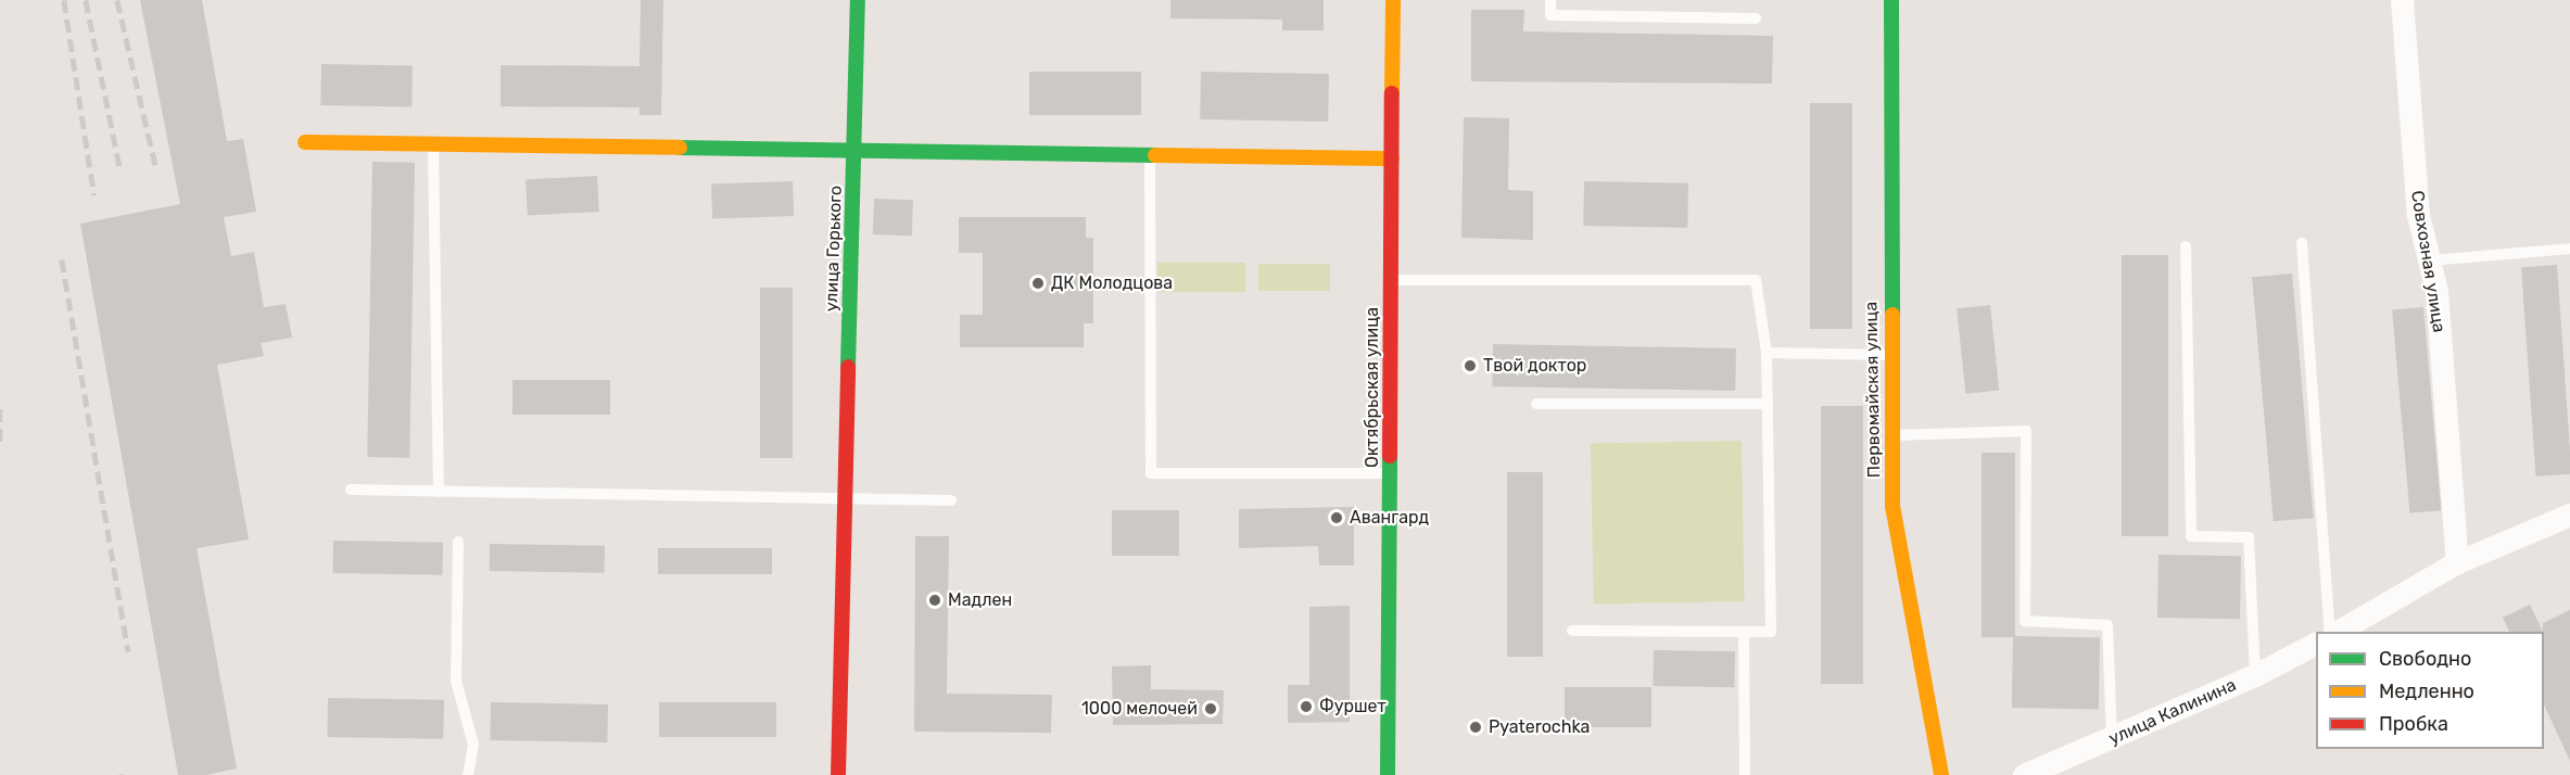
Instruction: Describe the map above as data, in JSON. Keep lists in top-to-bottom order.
{
  "streets": {
    "street": [
      "улица Горького",
      "Совхозная улица",
      "Октябрьская улица",
      "Первомайская улица",
      "улица Калинина"
    ]
  },
  "places": [
    "ДК Молодцова",
    "Твой доктор",
    "Авангард",
    "Мадлен",
    "Фуршет",
    "1000 мелочей",
    "Pyaterochka"
  ],
  "legend": ["Свободно", "Медленно", "Пробка"]
}
